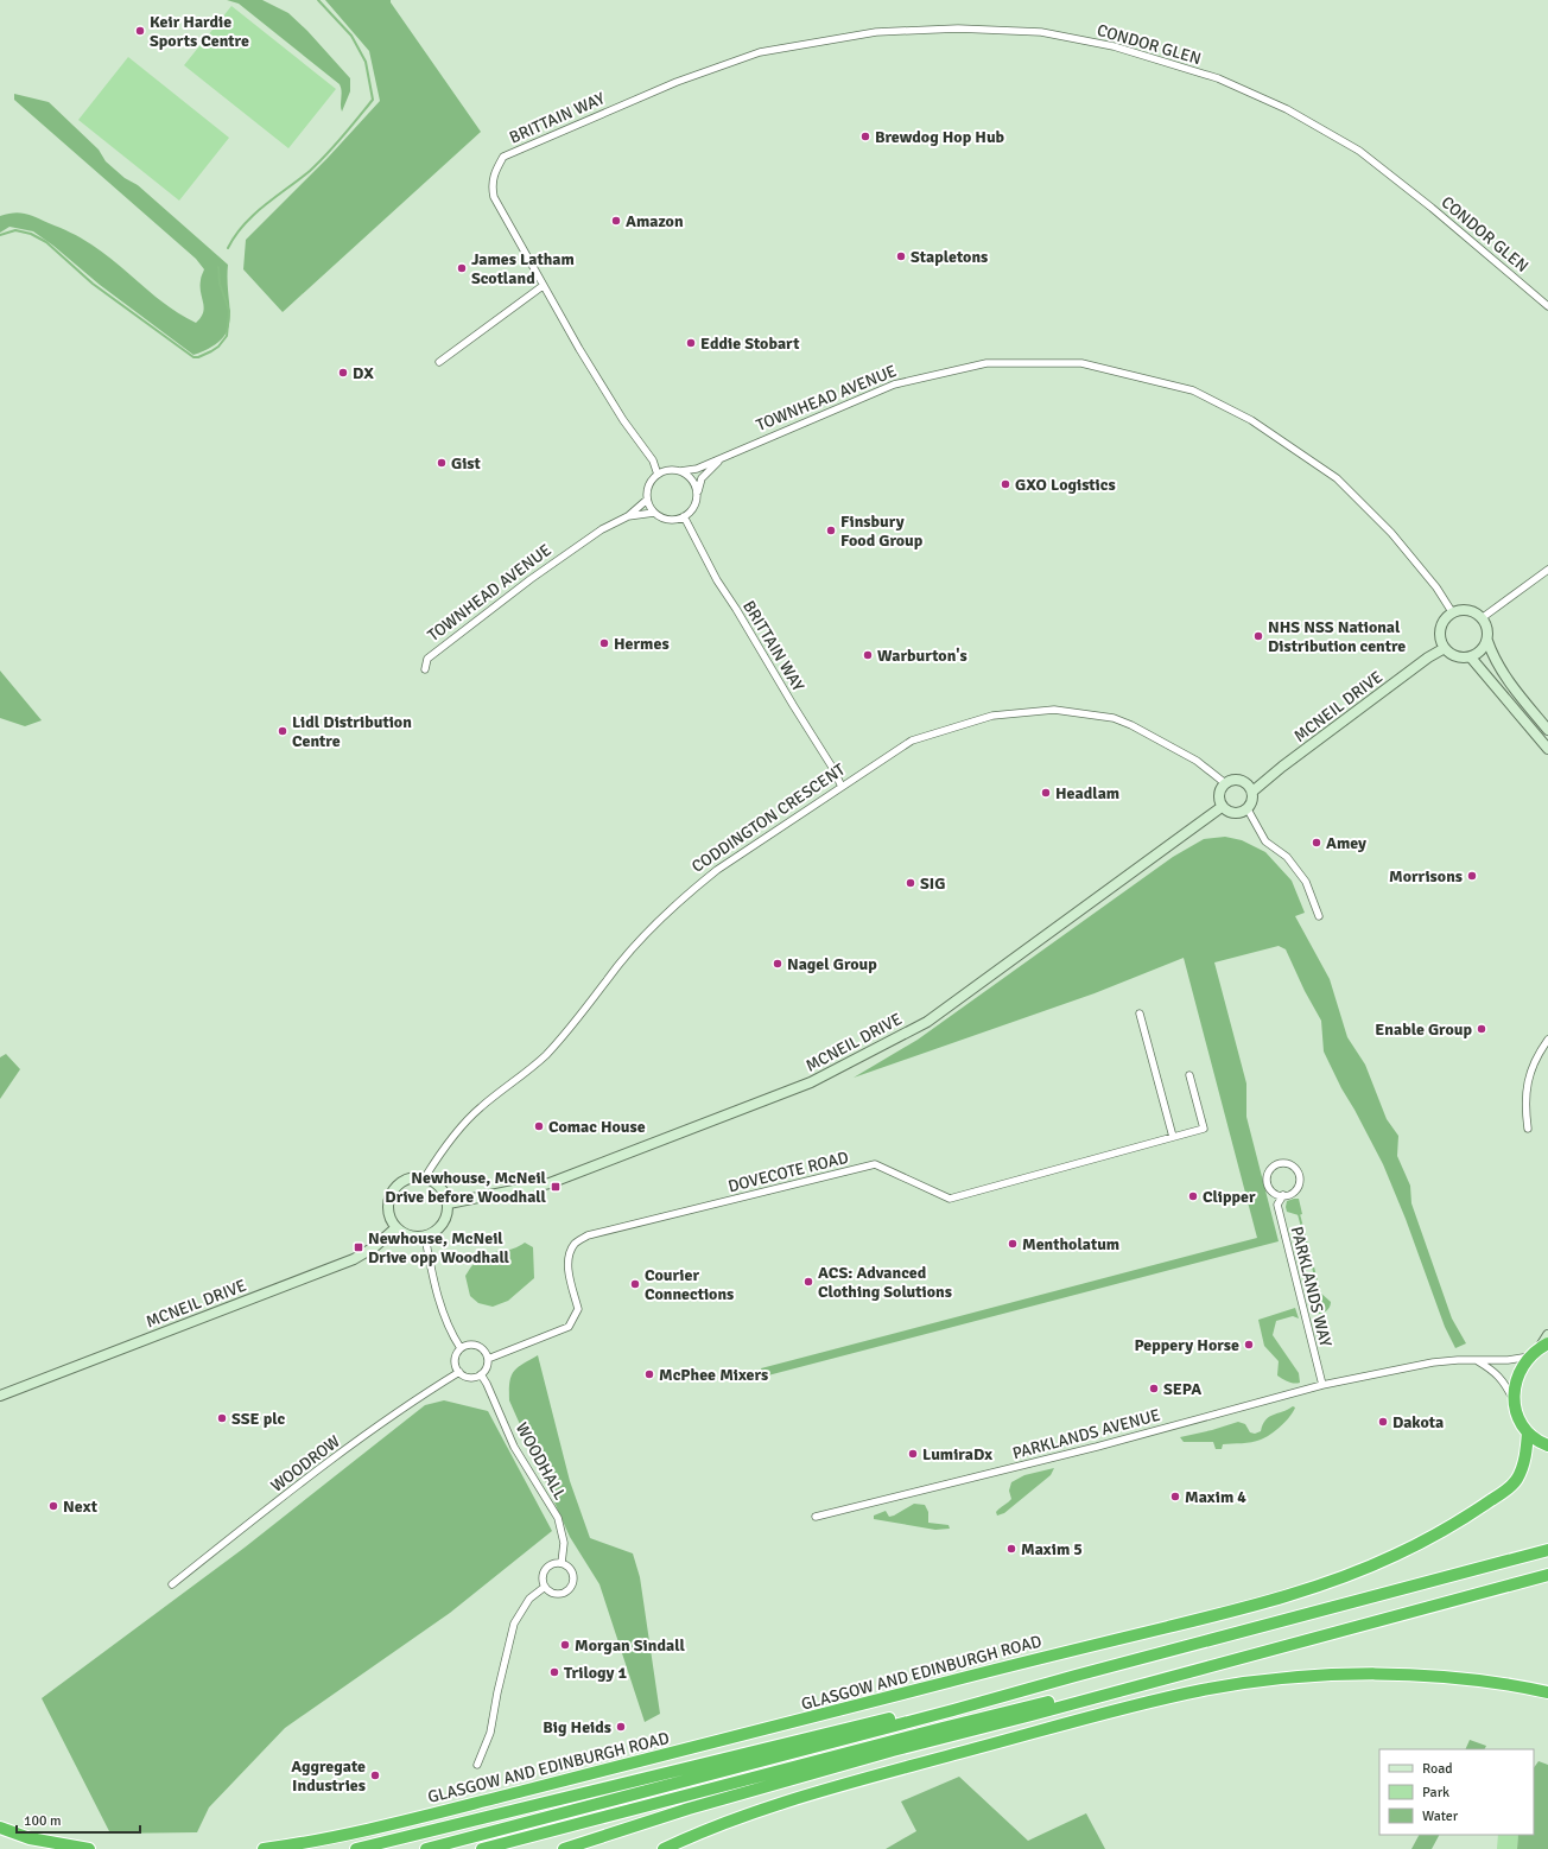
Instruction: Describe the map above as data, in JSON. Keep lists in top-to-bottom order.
{
  "streets": {
    "highway": ["GLASGOW AND EDINBURGH ROAD"],
    "street": [
      "CONDOR GLEN",
      "BRITTAIN WAY",
      "TOWNHEAD AVENUE",
      "MCNEIL DRIVE",
      "CODDINGTON CRESCENT",
      "DOVECOTE ROAD",
      "PARKLANDS WAY",
      "PARKLANDS AVENUE",
      "WOODHALL",
      "WOODROW"
    ]
  },
  "crossings": [
    ["CONDOR GLEN", "BRITTAIN WAY"],
    ["BRITTAIN WAY", "TOWNHEAD AVENUE"],
    ["BRITTAIN WAY", "CODDINGTON CRESCENT"],
    ["TOWNHEAD AVENUE", "MCNEIL DRIVE"],
    ["MCNEIL DRIVE", "CODDINGTON CRESCENT"],
    ["DOVECOTE ROAD", "WOODHALL"],
    ["DOVECOTE ROAD", "WOODROW"],
    ["PARKLANDS WAY", "PARKLANDS AVENUE"],
    ["WOODHALL", "WOODROW"]
  ],
  "places": {
    "other": [
      "Keir Hardie Sports Centre",
      "Brewdog Hop Hub",
      "Amazon",
      "Stapletons",
      "James Latham Scotland",
      "Eddie Stobart",
      "DX",
      "Gist",
      "GXO Logistics",
      "Finsbury Food Group",
      "NHS NSS National Distribution centre",
      "Hermes",
      "Warburton's",
      "Lidl Distribution Centre",
      "Headlam",
      "Amey",
      "Morrisons",
      "SIG",
      "Nagel Group",
      "Enable Group",
      "Comac House",
      "Clipper",
      "Mentholatum",
      "ACS: Advanced Clothing Solutions",
      "Courier Connections",
      "Peppery Horse",
      "McPhee Mixers",
      "SEPA",
      "SSE plc",
      "Dakota",
      "LumiraDx",
      "Maxim 4",
      "Next",
      "Maxim 5",
      "Morgan Sindall",
      "Trilogy 1",
      "Big Heids",
      "Aggregate Industries"
    ],
    "transit": ["Newhouse, McNeil Drive before Woodhall", "Newhouse, McNeil Drive opp Woodhall"]
  },
  "legend": ["Road", "Park", "Water"],
  "scale_bar": "100 m"
}
